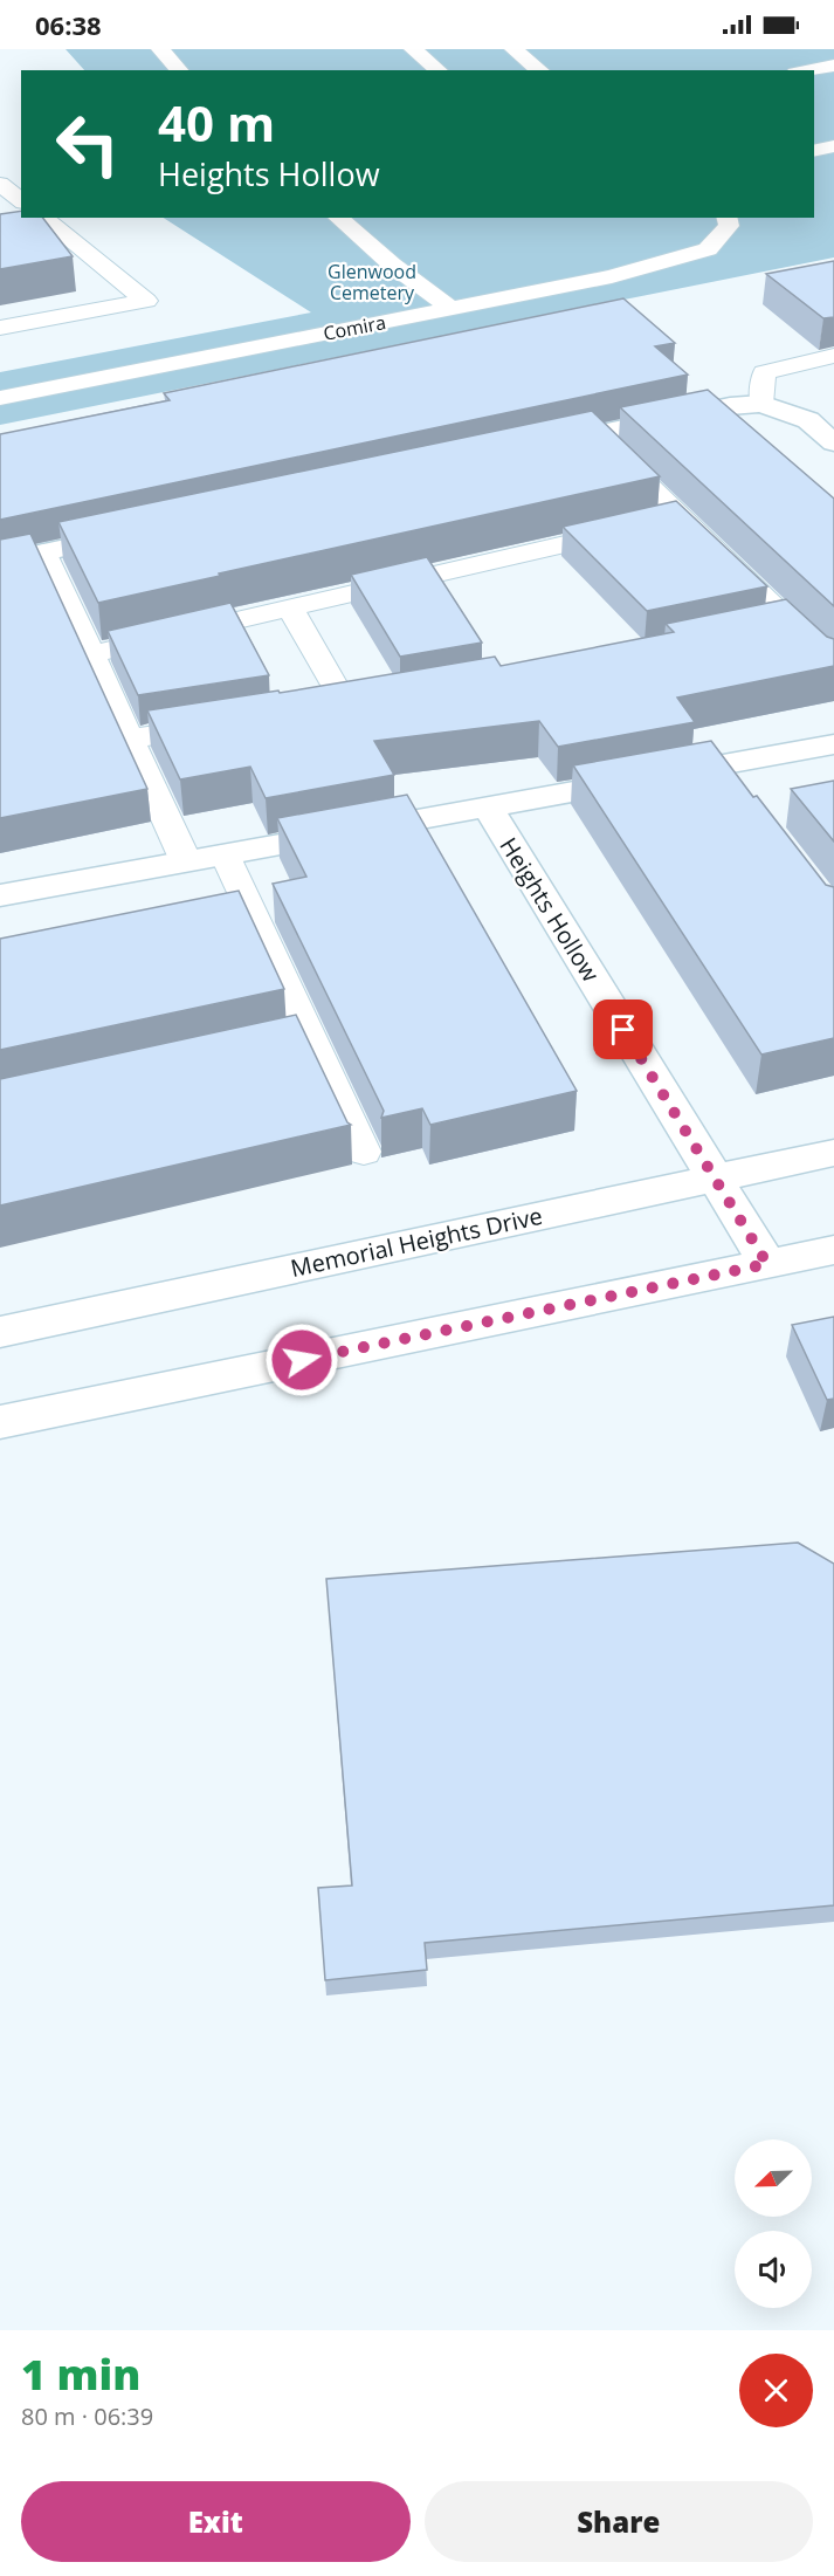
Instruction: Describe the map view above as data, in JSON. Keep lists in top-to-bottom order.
{
  "streets": {
    "street": ["Heights Hollow", "Memorial Heights Drive"],
    "lane": ["Comira"]
  },
  "crossings": [
    ["Heights Hollow", "Memorial Heights Drive"]
  ],
  "parks": ["Glenwood Cemetery"],
  "north": "bottom left",
  "page": {
    "status": "06:38",
    "turn": ["40 m", "Heights Hollow"],
    "heading": ["1 min", "80 m · 06:39"],
    "buttons": ["Exit", "Share"]
  }
}
